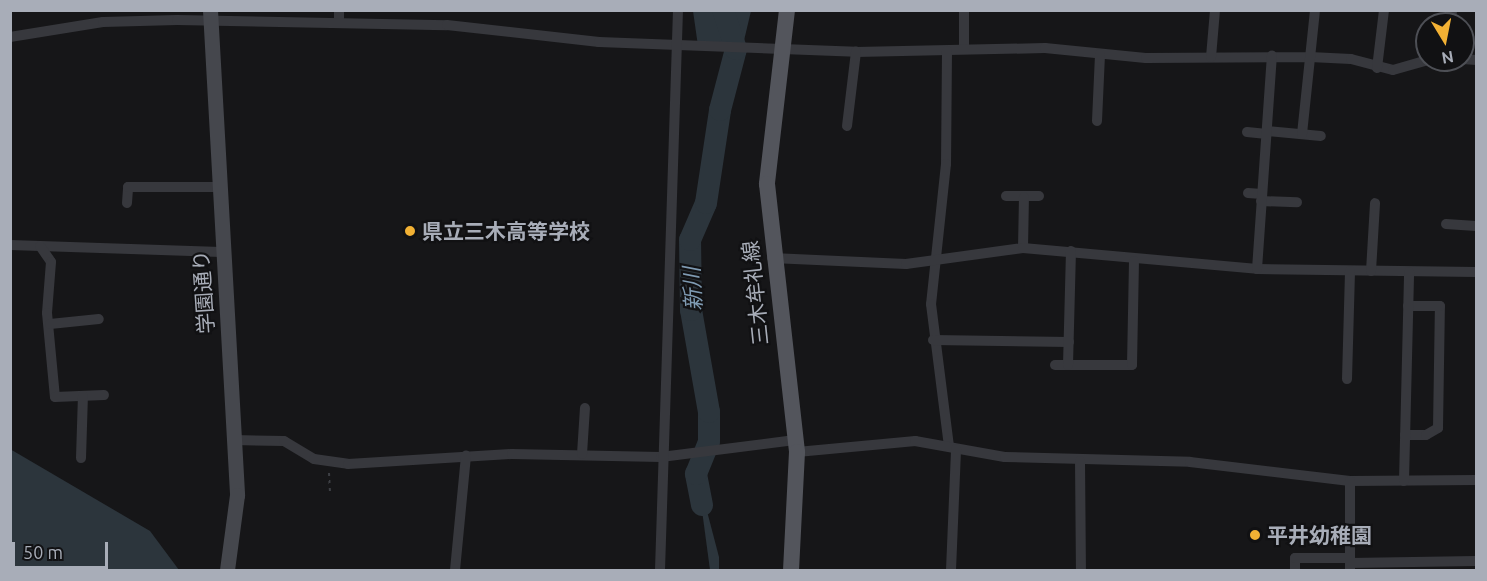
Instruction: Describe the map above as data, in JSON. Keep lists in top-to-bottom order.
{
  "streets": {
    "main road": ["三木牟礼線"],
    "street": ["学園通り"]
  },
  "water": ["新川"],
  "places": ["県立三木高等学校", "平井幼稚園"],
  "scale_bar": "50 m",
  "north": "bottom"
}
